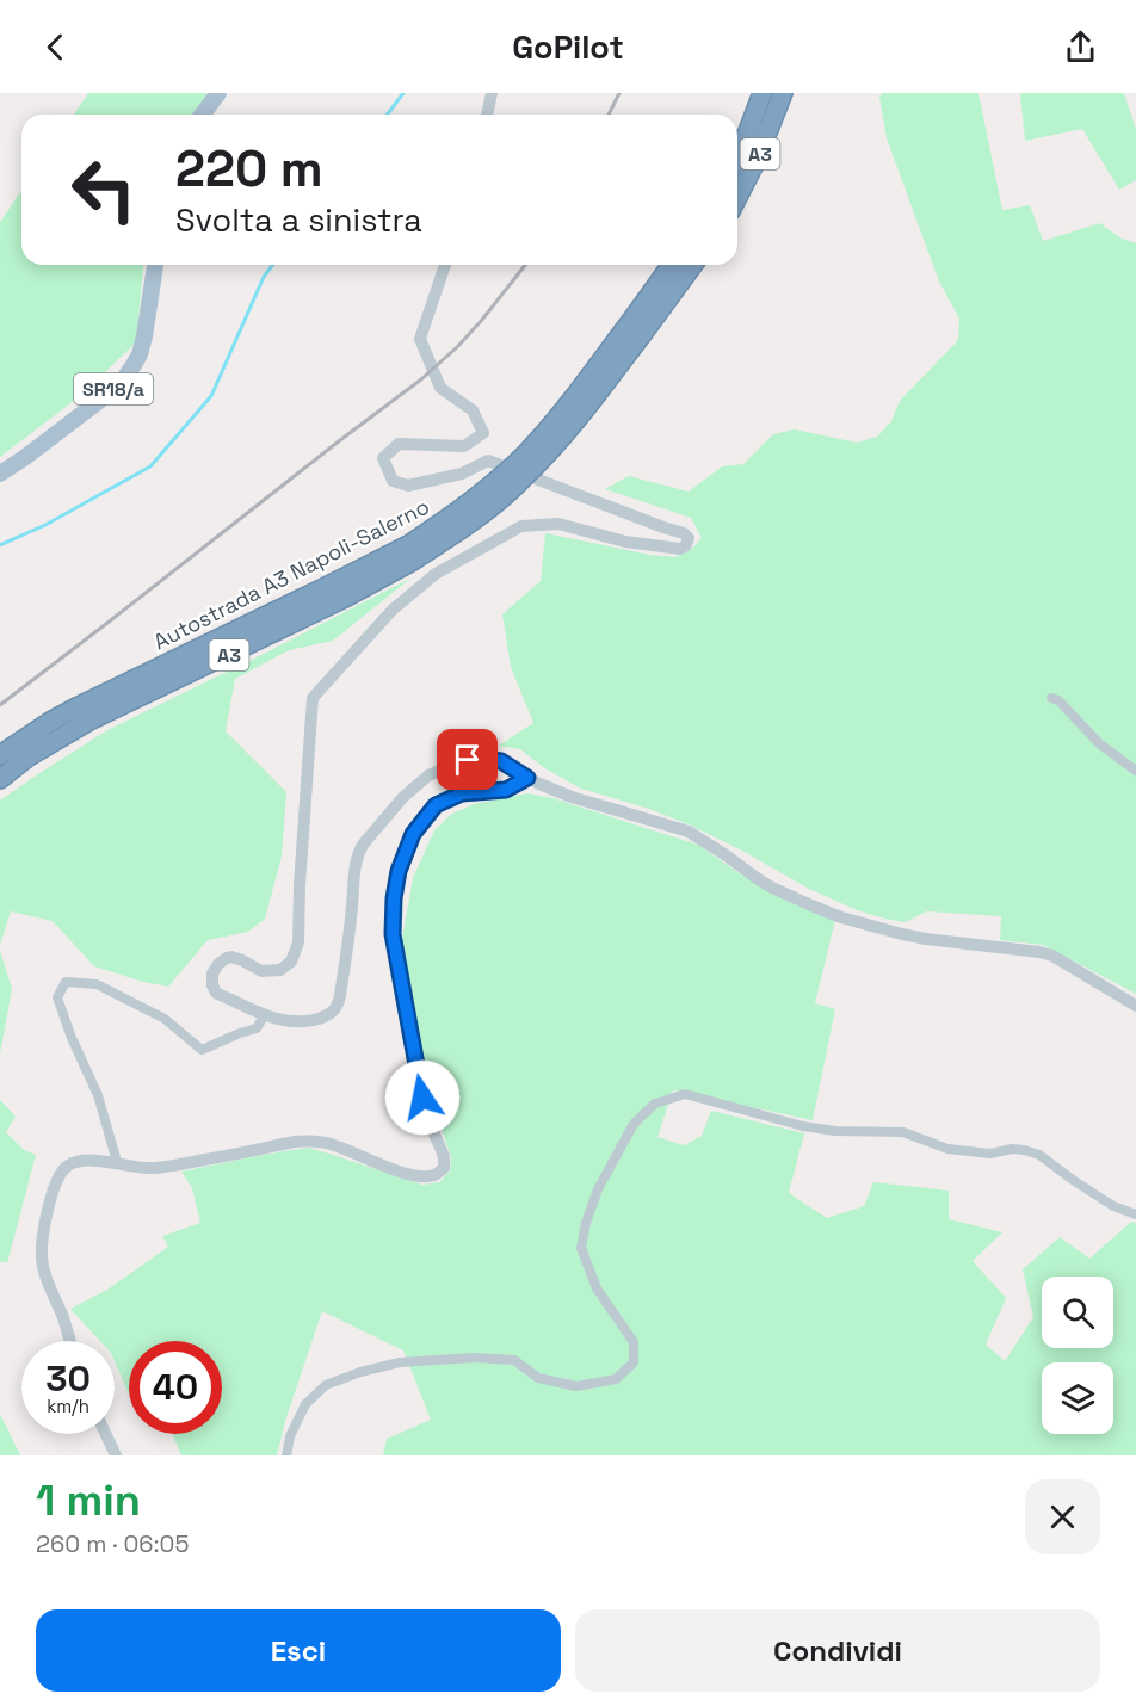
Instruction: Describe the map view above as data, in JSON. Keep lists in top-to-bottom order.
{
  "streets": {
    "highway": ["A3", "Autostrada A3 Napoli-Salerno"],
    "main road": ["SR18/a"]
  },
  "page": {
    "header": "GoPilot",
    "turn": ["220 m", "Svolta a sinistra"],
    "speed": "30 km/h",
    "limit": "40",
    "heading": ["1 min", "260 m · 06:05"],
    "buttons": ["Esci", "Condividi"]
  }
}
